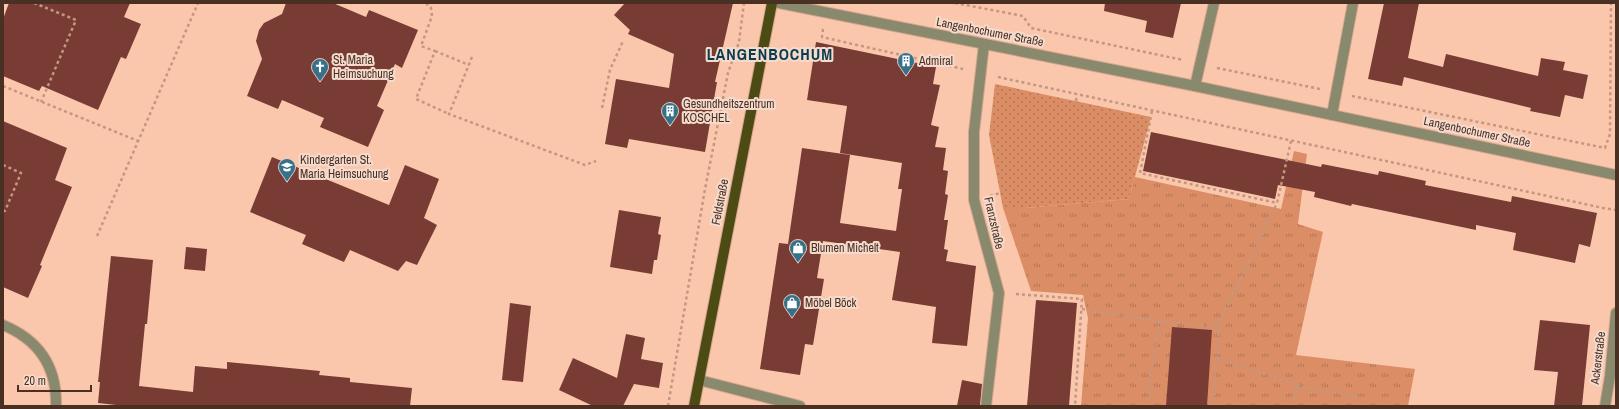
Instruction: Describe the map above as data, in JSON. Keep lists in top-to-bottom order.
{
  "streets": {
    "main road": ["Feldstraße"],
    "street": ["Langenbochumer Straße", "Franzstraße", "Ackerstraße"]
  },
  "crossings": [
    ["Langenbochumer Straße", "Franzstraße"]
  ],
  "districts": ["LANGENBOCHUM"],
  "places": {
    "building": ["Admiral", "Gesundheitszentrum KOSCHEL"],
    "church": ["St. Maria Heimsuchung"],
    "school or university": ["Kindergarten St. Maria Heimsuchung"],
    "shop": ["Blumen Michelt", "Möbel Böck"]
  },
  "scale_bar": "20 m"
}
